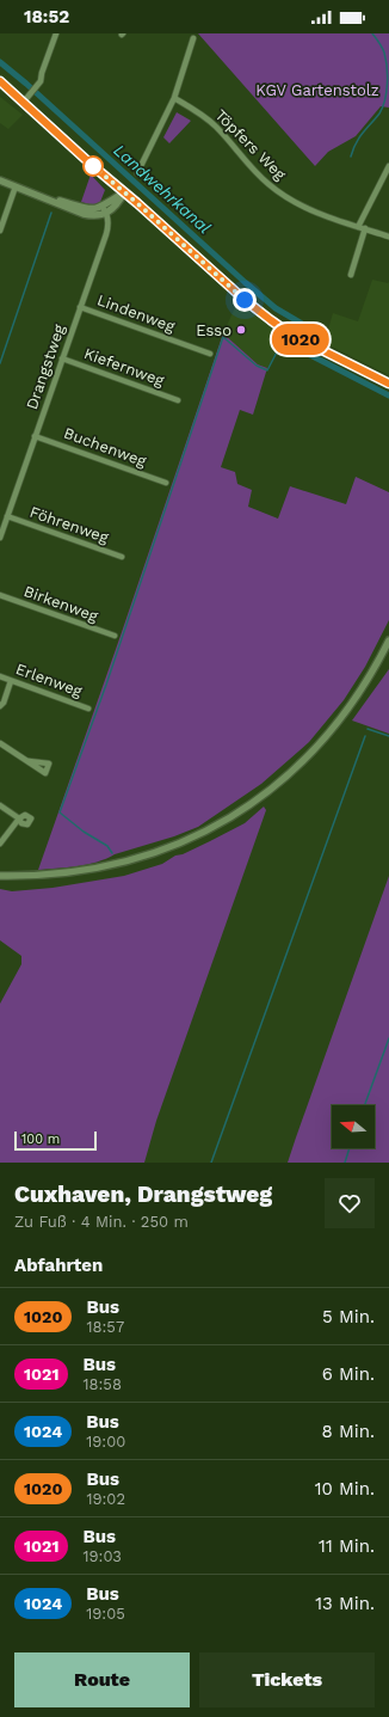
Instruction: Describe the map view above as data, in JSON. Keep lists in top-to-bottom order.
{
  "streets": {
    "street": [
      "Töpfers Weg",
      "Lindenweg",
      "Drangstweg",
      "Kiefernweg",
      "Buchenweg",
      "Föhrenweg",
      "Birkenweg",
      "Erlenweg"
    ]
  },
  "crossings": [
    ["Lindenweg", "Drangstweg"],
    ["Drangstweg", "Kiefernweg"],
    ["Drangstweg", "Buchenweg"],
    ["Drangstweg", "Föhrenweg"]
  ],
  "water": ["Landwehrkanal"],
  "parks": ["KGV Gartenstolz"],
  "places": ["Esso"],
  "lines": ["bus line 1020"],
  "scale_bar": "100 m",
  "north": "left",
  "page": {
    "status": "18:52",
    "on_map": "1020",
    "scale": "100 m",
    "heading": [
      ["Cuxhaven, Drangstweg", "Zu Fuß · 4 Min. · 250 m"],
      "Abfahrten"
    ],
    "list": [
      {
        "mark": "1020",
        "name": "Bus",
        "note": "18:57",
        "value": "5 Min."
      },
      {
        "mark": "1021",
        "name": "Bus",
        "note": "18:58",
        "value": "6 Min."
      },
      {
        "mark": "1024",
        "name": "Bus",
        "note": "19:00",
        "value": "8 Min."
      },
      {
        "mark": "1020",
        "name": "Bus",
        "note": "19:02",
        "value": "10 Min."
      },
      {
        "mark": "1021",
        "name": "Bus",
        "note": "19:03",
        "value": "11 Min."
      },
      {
        "mark": "1024",
        "name": "Bus",
        "note": "19:05",
        "value": "13 Min."
      }
    ],
    "buttons": ["Route", "Tickets"]
  }
}
